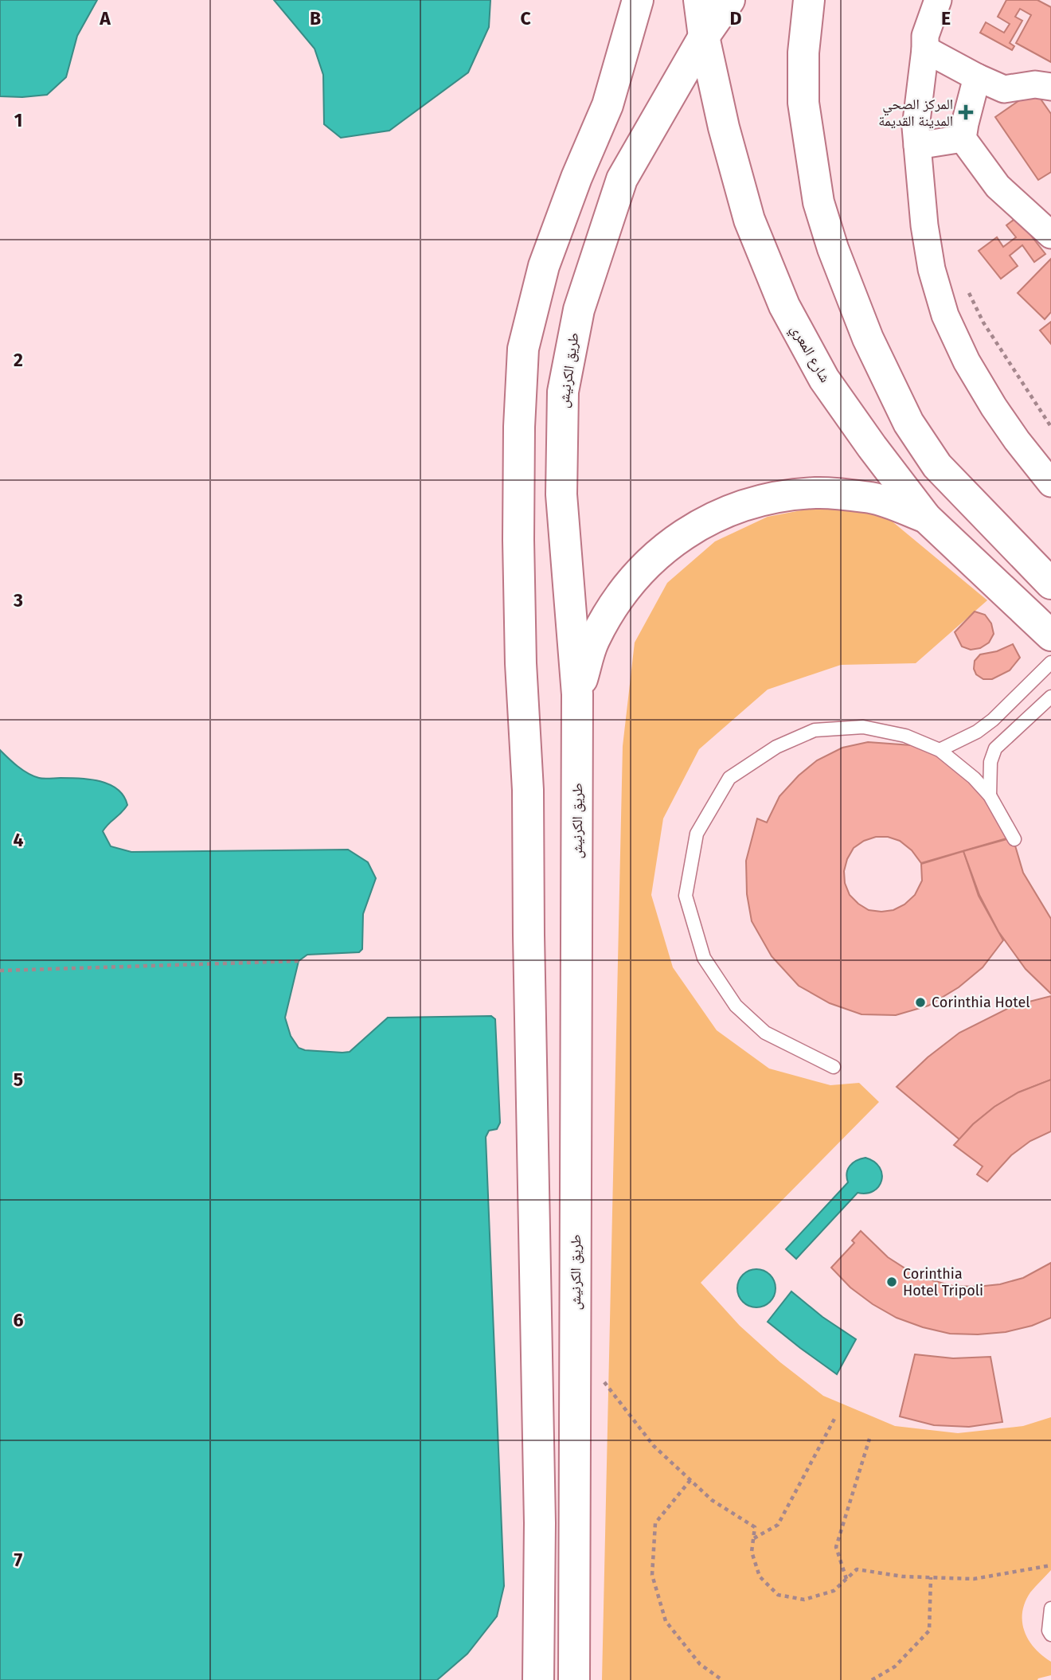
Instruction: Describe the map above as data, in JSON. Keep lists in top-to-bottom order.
{
  "streets": {
    "main road": ["شارع المعري", "طريق الكرنيش"]
  },
  "crossings": [
    ["شارع المعري", "طريق الكرنيش"]
  ],
  "places": {
    "health": ["المركز الصحي المدينة القديمة"],
    "other": ["Corinthia Hotel", "Corinthia Hotel Tripoli"]
  },
  "grid": {
    "columns": [
      "A",
      "B",
      "C",
      "D",
      "E"
    ],
    "rows": [
      "1",
      "2",
      "3",
      "4",
      "5",
      "6",
      "7"
    ]
  }
}
